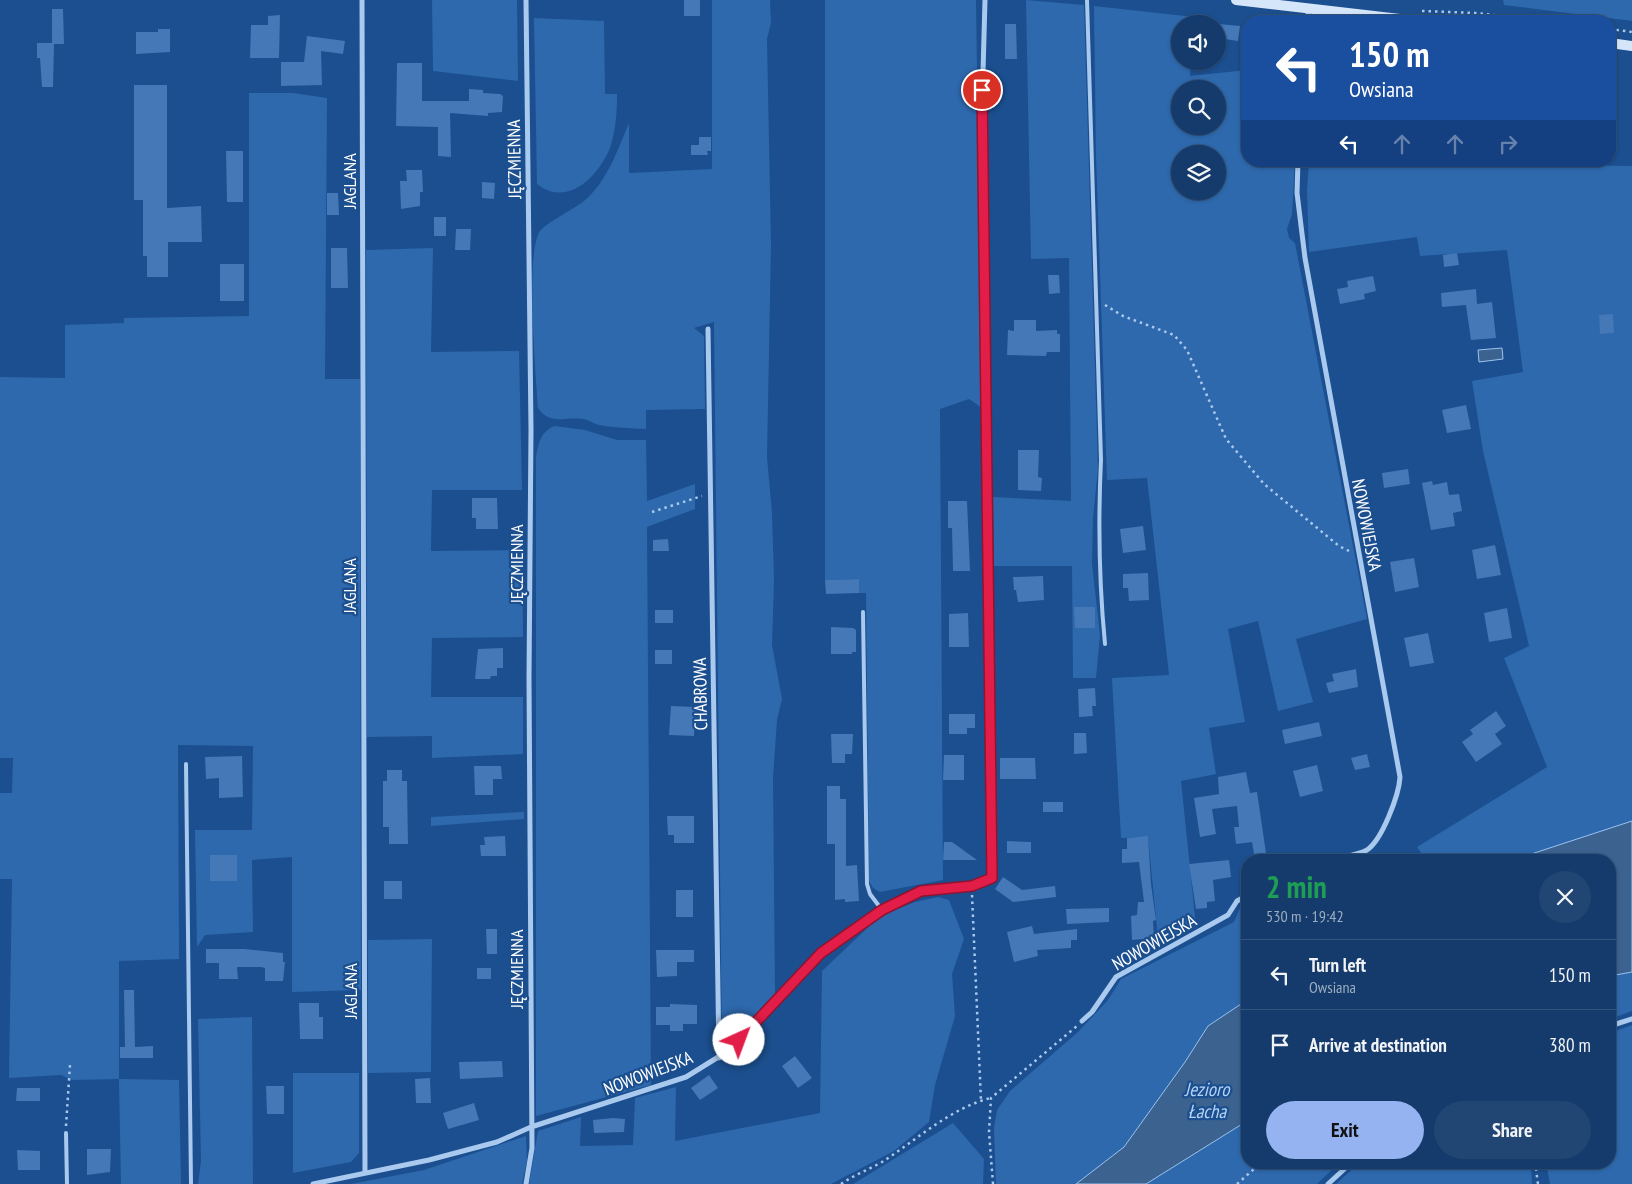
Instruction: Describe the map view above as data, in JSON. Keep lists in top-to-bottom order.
{
  "streets": {
    "street": [
      "JĘCZMIENNA",
      "JAGLANA",
      "NOWOWIEJSKA",
      "CHABROWA"
    ]
  },
  "crossings": [
    ["JĘCZMIENNA", "NOWOWIEJSKA"],
    ["JAGLANA", "NOWOWIEJSKA"],
    ["NOWOWIEJSKA", "CHABROWA"]
  ],
  "water": ["Jezioro Łacha"],
  "page": {
    "turn": ["150 m", "Owsiana"],
    "heading": ["2 min", "530 m · 19:42"],
    "list": [
      {
        "name": "Turn left",
        "note": "Owsiana",
        "value": "150 m"
      },
      {
        "name": "Arrive at destination",
        "value": "380 m"
      }
    ],
    "buttons": ["Exit", "Share"]
  }
}
